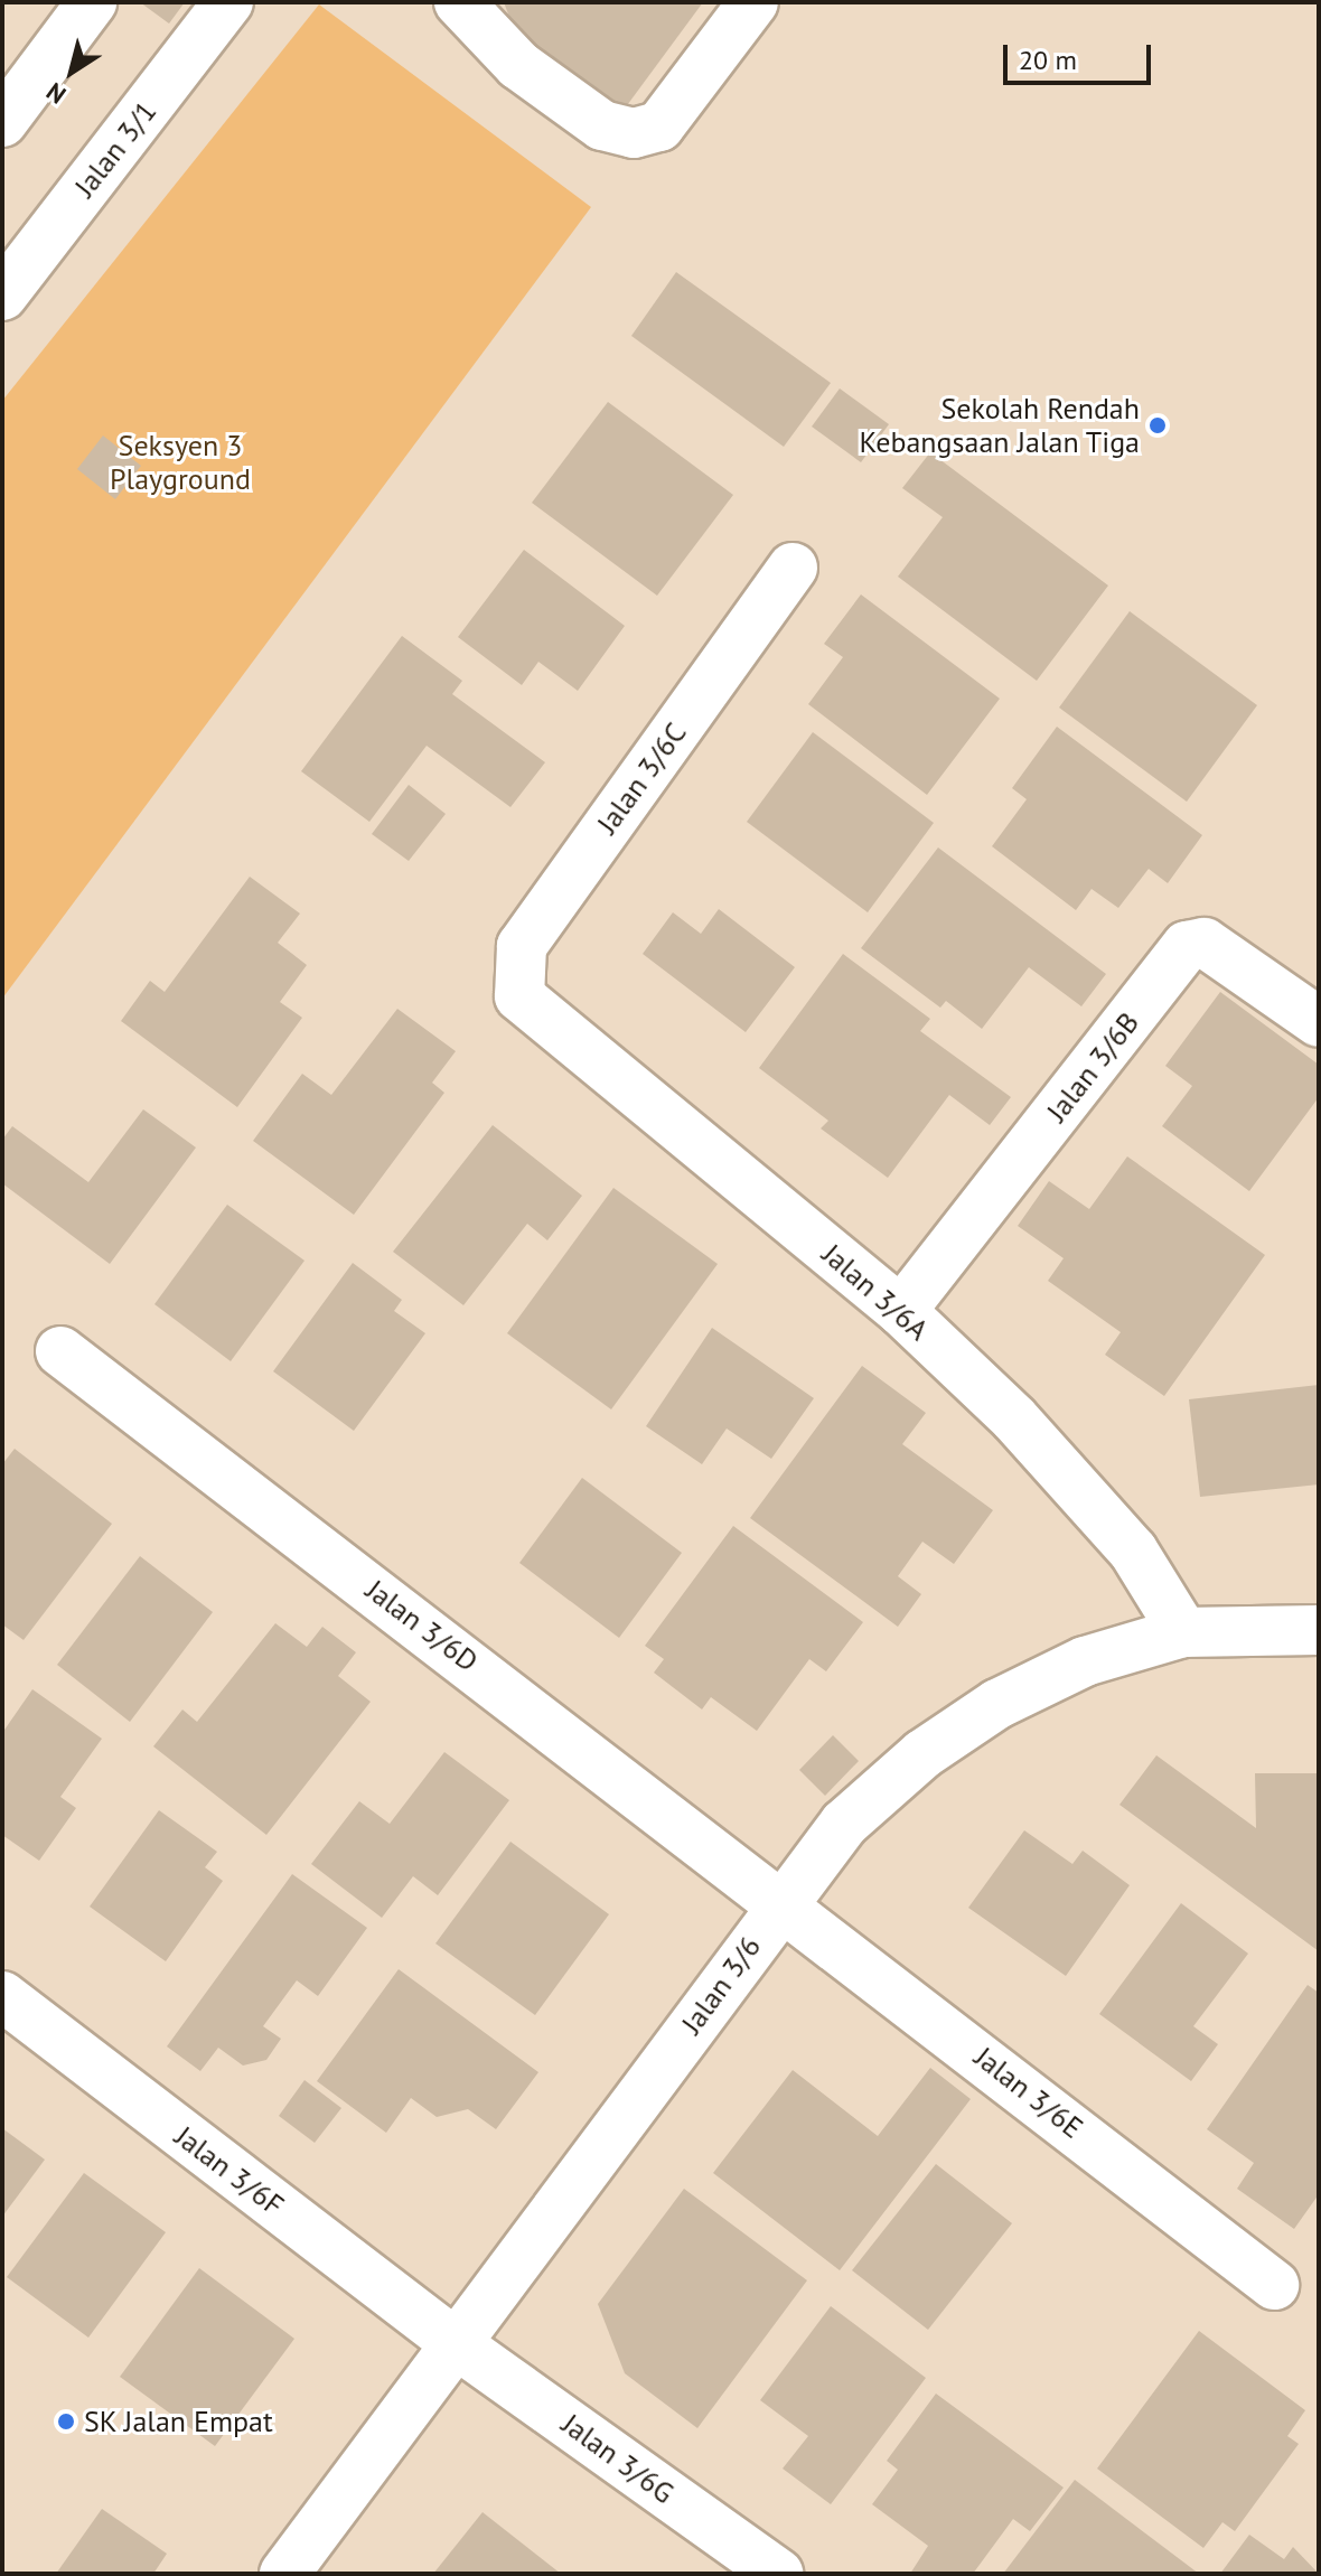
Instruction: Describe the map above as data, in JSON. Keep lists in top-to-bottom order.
{
  "streets": {
    "street": [
      "Jalan 3/1",
      "Jalan 3/6C",
      "Jalan 3/6B",
      "Jalan 3/6A",
      "Jalan 3/6D",
      "Jalan 3/6",
      "Jalan 3/6E",
      "Jalan 3/6F",
      "Jalan 3/6G"
    ]
  },
  "crossings": [
    ["Jalan 3/6C", "Jalan 3/6A"],
    ["Jalan 3/6B", "Jalan 3/6A"],
    ["Jalan 3/6A", "Jalan 3/6"],
    ["Jalan 3/6D", "Jalan 3/6"],
    ["Jalan 3/6D", "Jalan 3/6E"],
    ["Jalan 3/6", "Jalan 3/6E"],
    ["Jalan 3/6", "Jalan 3/6F"],
    ["Jalan 3/6", "Jalan 3/6G"],
    ["Jalan 3/6F", "Jalan 3/6G"]
  ],
  "parks": ["Seksyen 3 Playground"],
  "places": ["Sekolah Rendah Kebangsaan Jalan Tiga", "SK Jalan Empat"],
  "scale_bar": "20 m",
  "north": "bottom left"
}
